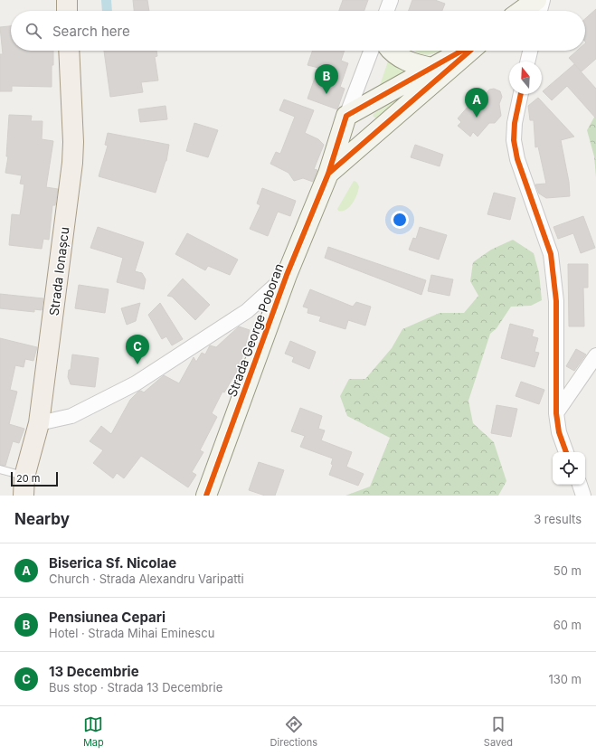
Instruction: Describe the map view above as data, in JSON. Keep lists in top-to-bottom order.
{
  "streets": {
    "main road": ["Strada Ionașcu", "Strada George Poboran"]
  },
  "scale_bar": "20 m",
  "north": "top",
  "page": {
    "search": "Search here",
    "pins": ["B", "A", "C"],
    "scale": "20 m",
    "heading": ["Nearby", "3 results"],
    "list": [
      {
        "mark": "A",
        "name": "Biserica Sf. Nicolae",
        "note": "Church · Strada Alexandru Varipatti",
        "value": "50 m"
      },
      {
        "mark": "B",
        "name": "Pensiunea Cepari",
        "note": "Hotel · Strada Mihai Eminescu",
        "value": "60 m"
      },
      {
        "mark": "C",
        "name": "13 Decembrie",
        "note": "Bus stop · Strada 13 Decembrie",
        "value": "130 m"
      }
    ],
    "nav": ["Map", "Directions", "Saved"]
  }
}
